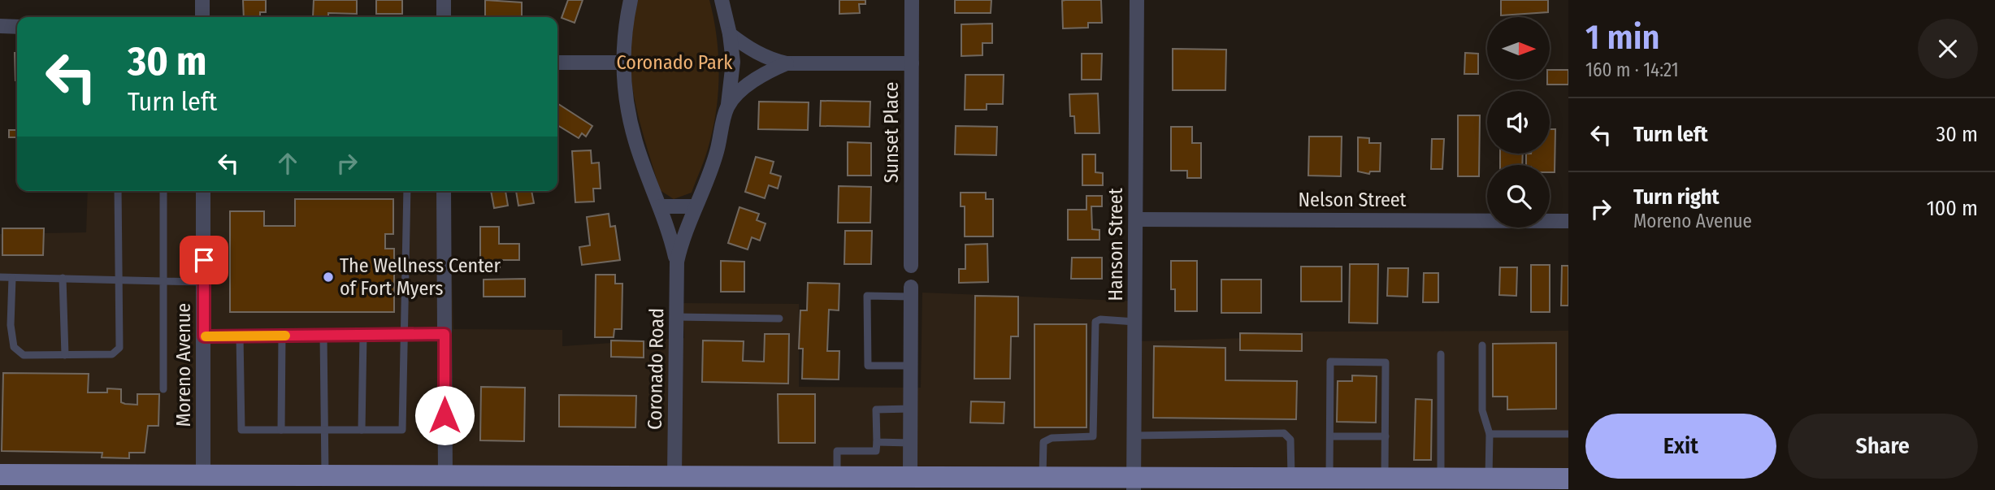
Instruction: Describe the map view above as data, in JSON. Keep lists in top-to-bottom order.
{
  "streets": {
    "street": [
      "Sunset Place",
      "Nelson Street",
      "Hanson Street",
      "Moreno Avenue",
      "Coronado Road"
    ]
  },
  "crossings": [
    ["Nelson Street", "Hanson Street"]
  ],
  "parks": ["Coronado Park"],
  "places": ["The Wellness Center of Fort Myers"],
  "north": "right",
  "page": {
    "heading": ["1 min", "160 m · 14:21"],
    "turn": ["30 m", "Turn left"],
    "list": [
      {
        "name": "Turn left",
        "value": "30 m"
      },
      {
        "name": "Turn right",
        "note": "Moreno Avenue",
        "value": "100 m"
      }
    ],
    "buttons": ["Exit", "Share"]
  }
}
